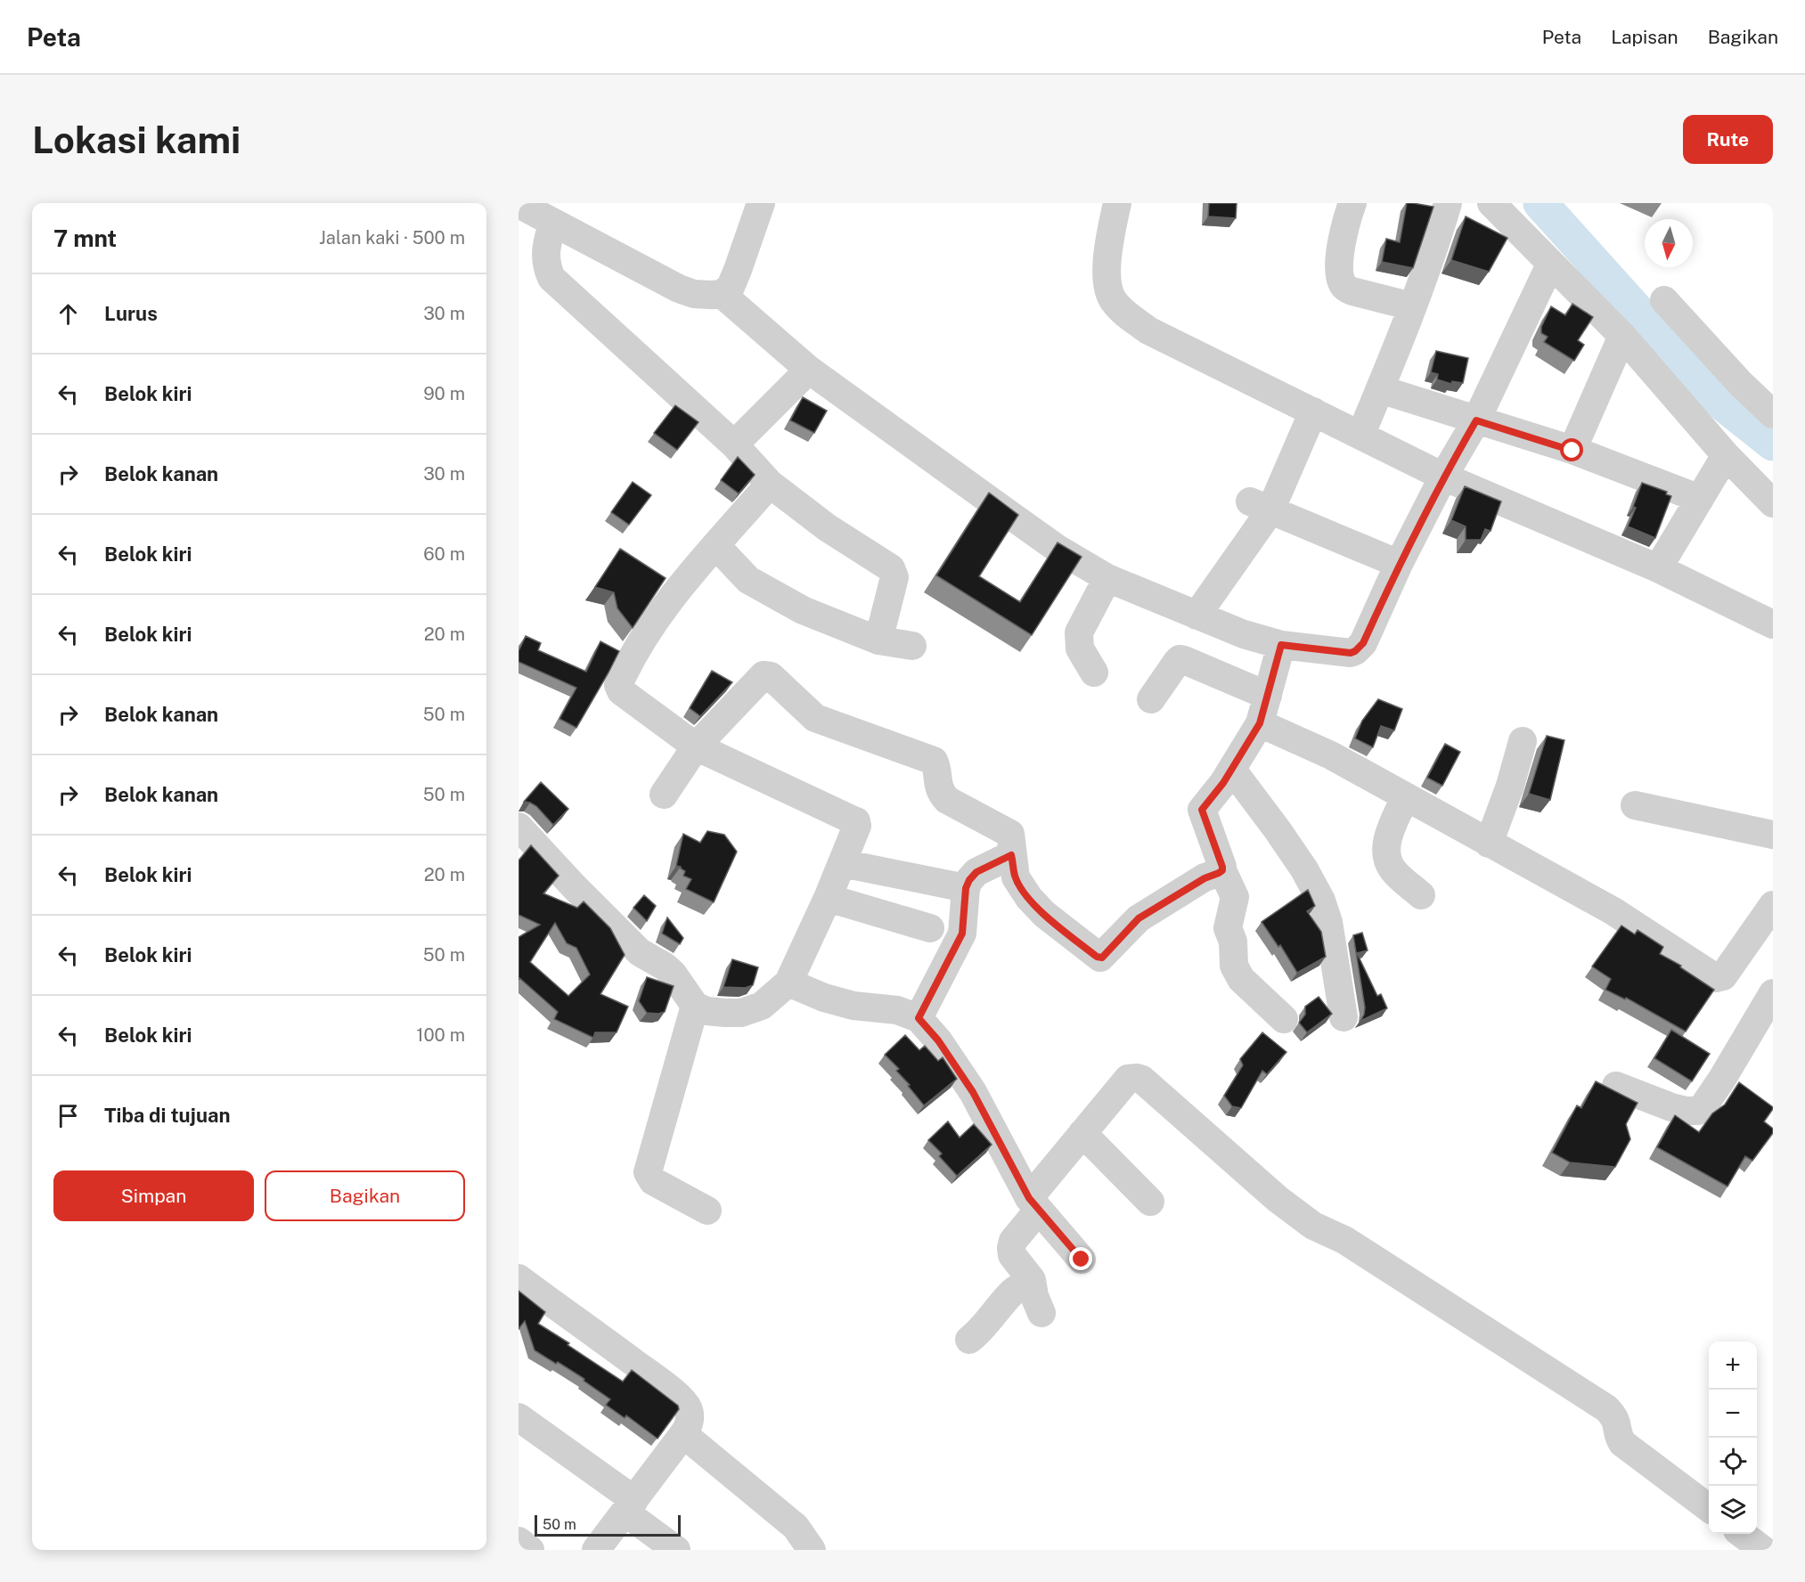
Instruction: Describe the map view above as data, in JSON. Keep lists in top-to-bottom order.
{
  "scale_bar": "50 m",
  "north": "bottom",
  "page": {
    "header": "Peta",
    "nav": ["Peta", "Lapisan", "Bagikan"],
    "buttons": [
      "Rute",
      ["Simpan", "Bagikan"]
    ],
    "title": "Lokasi kami",
    "heading": ["7 mnt", "Jalan kaki · 500 m"],
    "list": [
      ["Lurus", "30 m"],
      ["Belok kiri", "90 m"],
      ["Belok kanan", "30 m"],
      ["Belok kiri", "60 m"],
      ["Belok kiri", "20 m"],
      ["Belok kanan", "50 m"],
      ["Belok kanan", "50 m"],
      ["Belok kiri", "20 m"],
      ["Belok kiri", "50 m"],
      ["Belok kiri", "100 m"],
      "Tiba di tujuan"
    ],
    "map_buttons": ["+", "−"],
    "scale": "50 m"
  }
}
